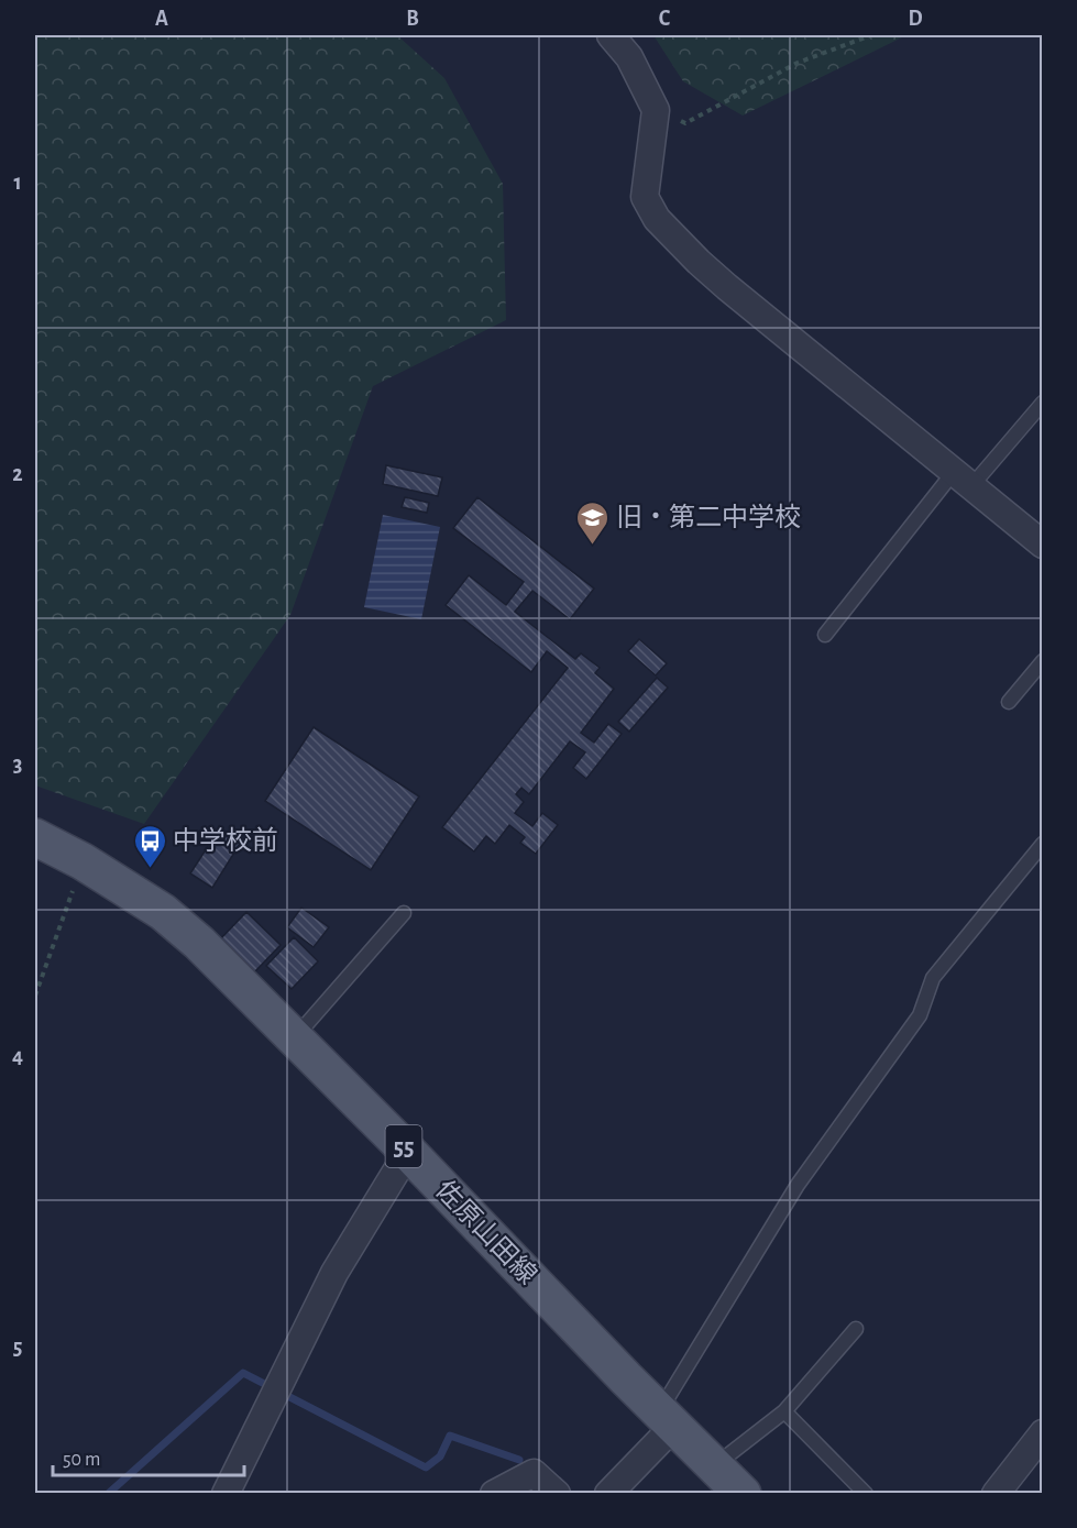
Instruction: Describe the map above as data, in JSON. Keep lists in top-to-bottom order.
{
  "streets": {
    "main road": ["55", "佐原山田線"]
  },
  "places": {
    "school or university": ["旧・第二中学校"],
    "bus stop": ["中学校前"]
  },
  "scale_bar": "50 m",
  "grid": {
    "columns": [
      "A",
      "B",
      "C",
      "D"
    ],
    "rows": [
      "1",
      "2",
      "3",
      "4",
      "5"
    ]
  }
}
